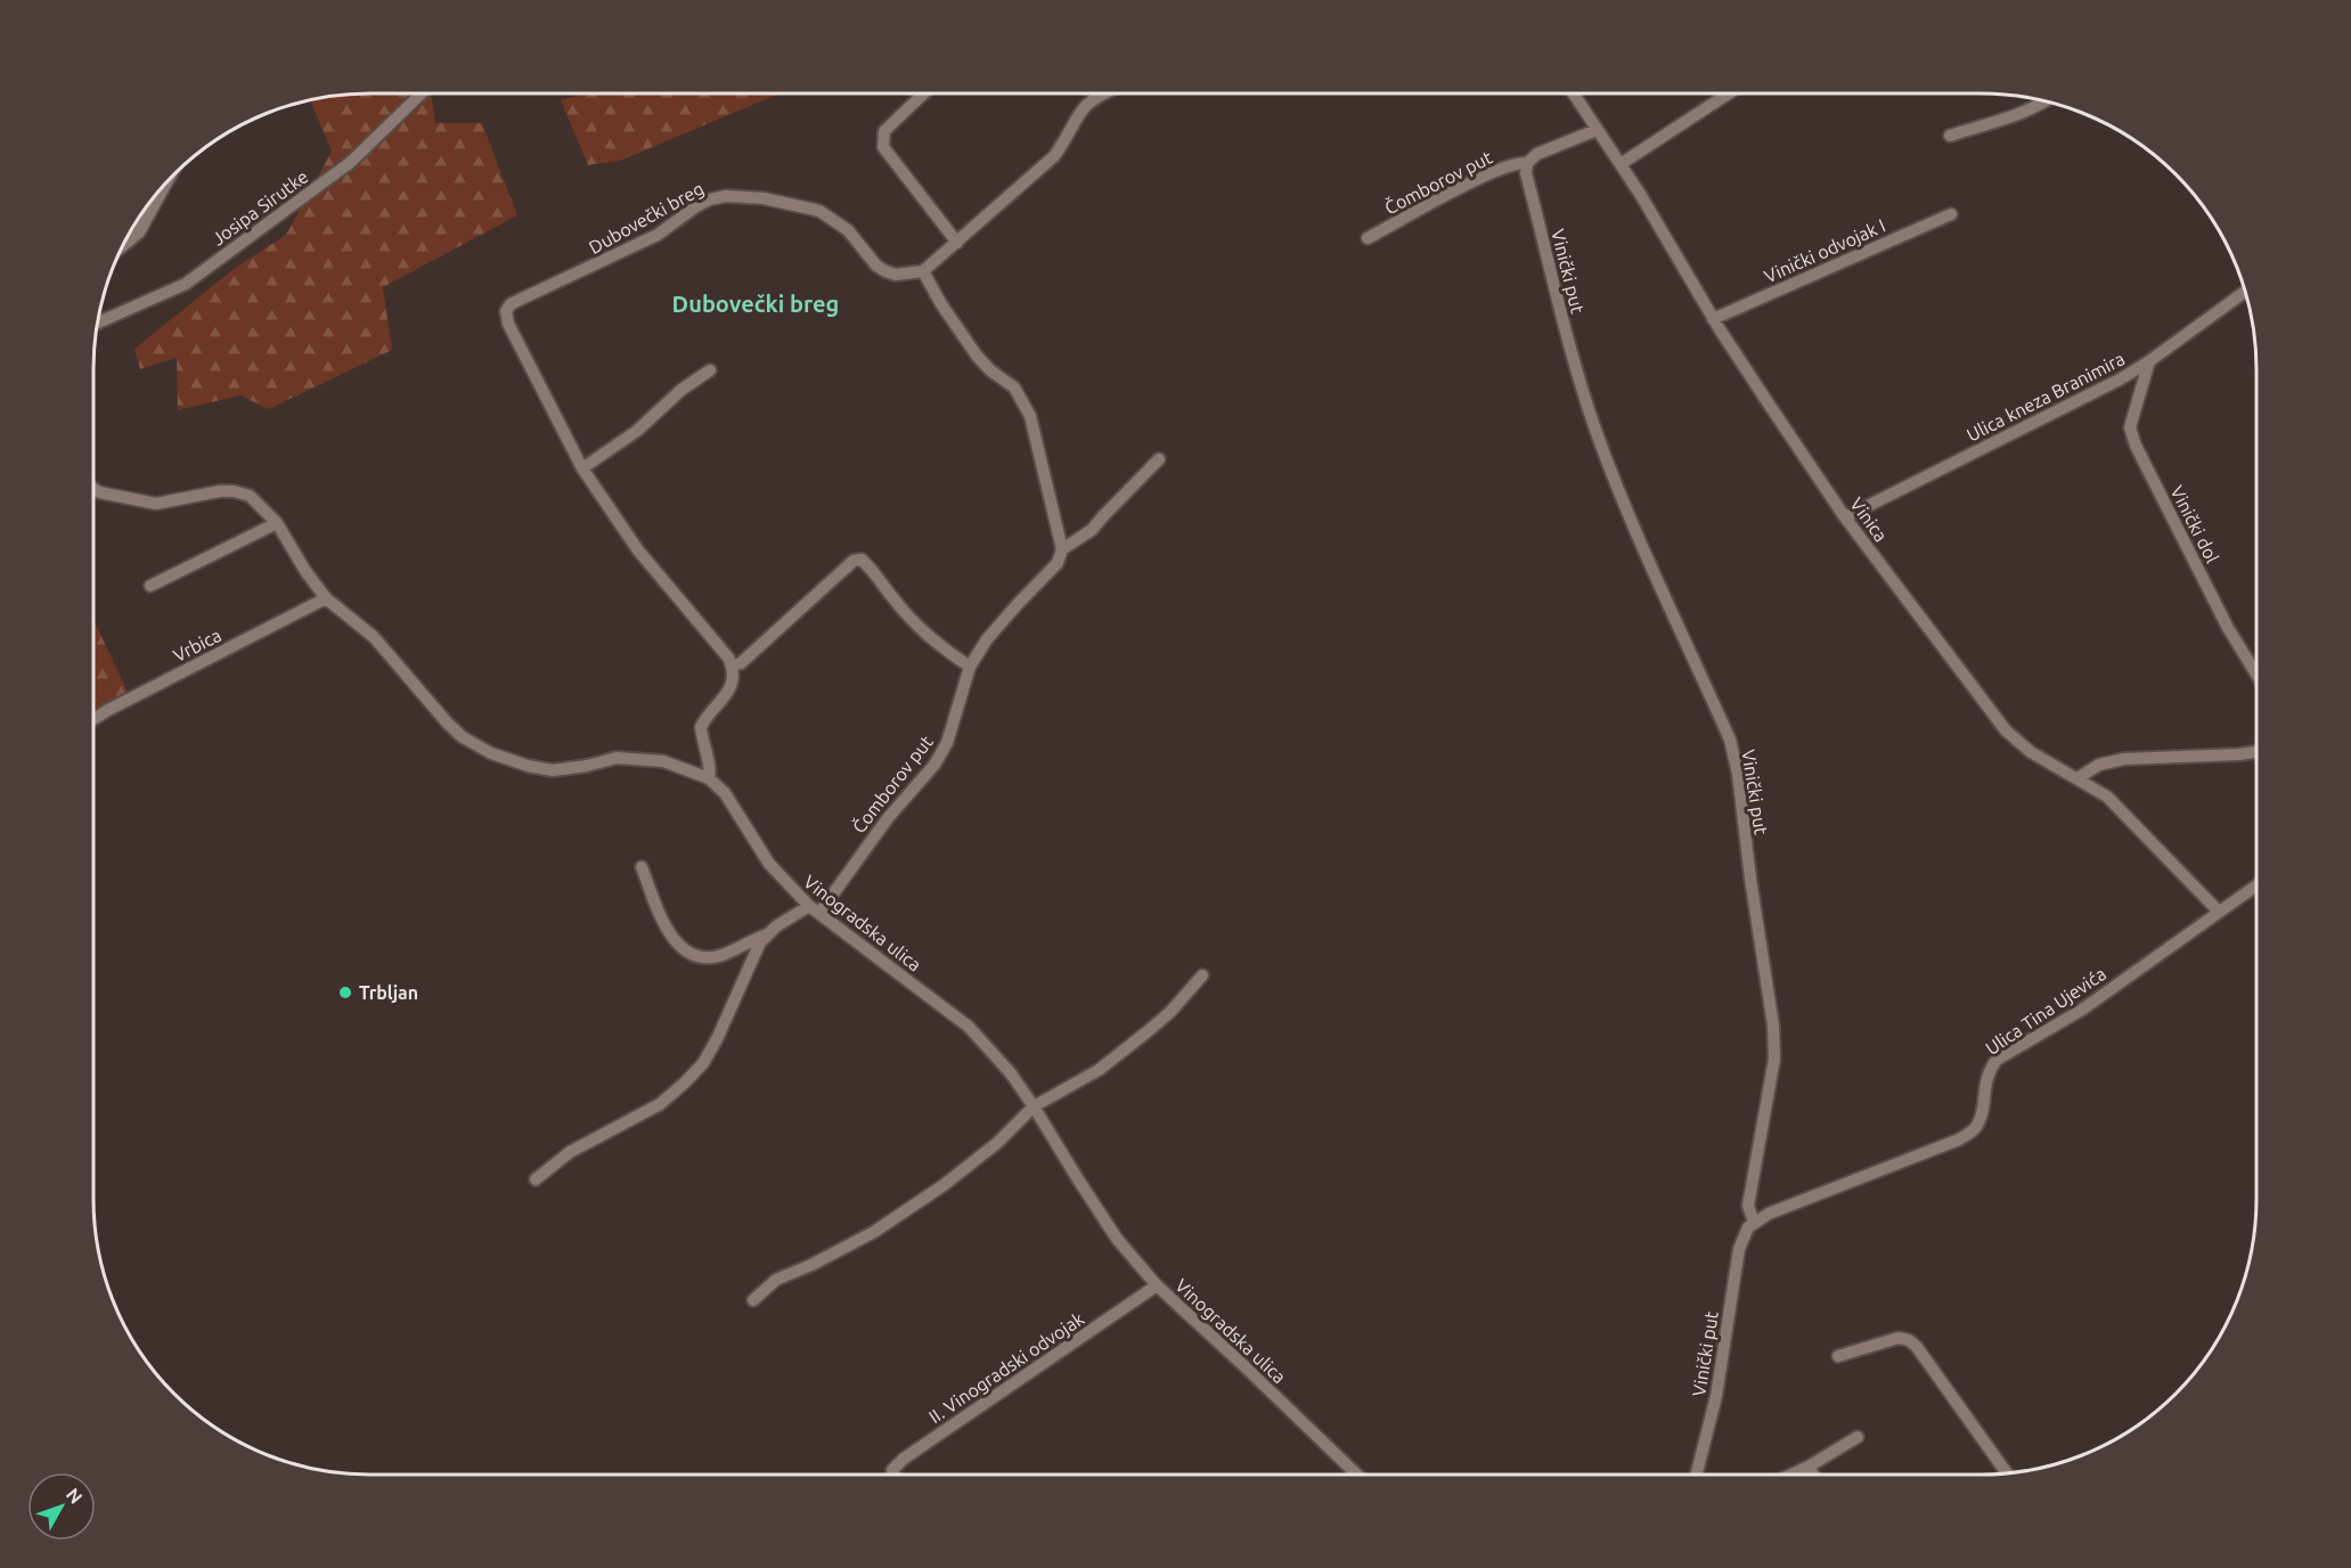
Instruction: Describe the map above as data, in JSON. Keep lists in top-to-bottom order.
{
  "streets": {
    "street": [
      "Čomborov put",
      "Josipa Sirutke",
      "Dubovečki breg",
      "Vinički odvojak I",
      "Vinički put",
      "Ulica kneza Branimira",
      "Vinica",
      "Vinički dol",
      "Vrbica",
      "Vinogradska ulica",
      "Ulica Tina Ujevića",
      "II. Vinogradski odvojak"
    ]
  },
  "crossings": [
    ["Čomborov put", "Vinički put"],
    ["Čomborov put", "Vinogradska ulica"],
    ["Vinički odvojak I", "Vinica"],
    ["Vinički put", "Ulica Tina Ujevića"],
    ["Ulica kneza Branimira", "Vinica"],
    ["Ulica kneza Branimira", "Vinički dol"],
    ["Vinica", "Ulica Tina Ujevića"],
    ["Vrbica", "Vinogradska ulica"],
    ["Vinogradska ulica", "II. Vinogradski odvojak"]
  ],
  "districts": ["Dubovečki breg"],
  "places": ["Trbljan"],
  "north": "top right"
}
